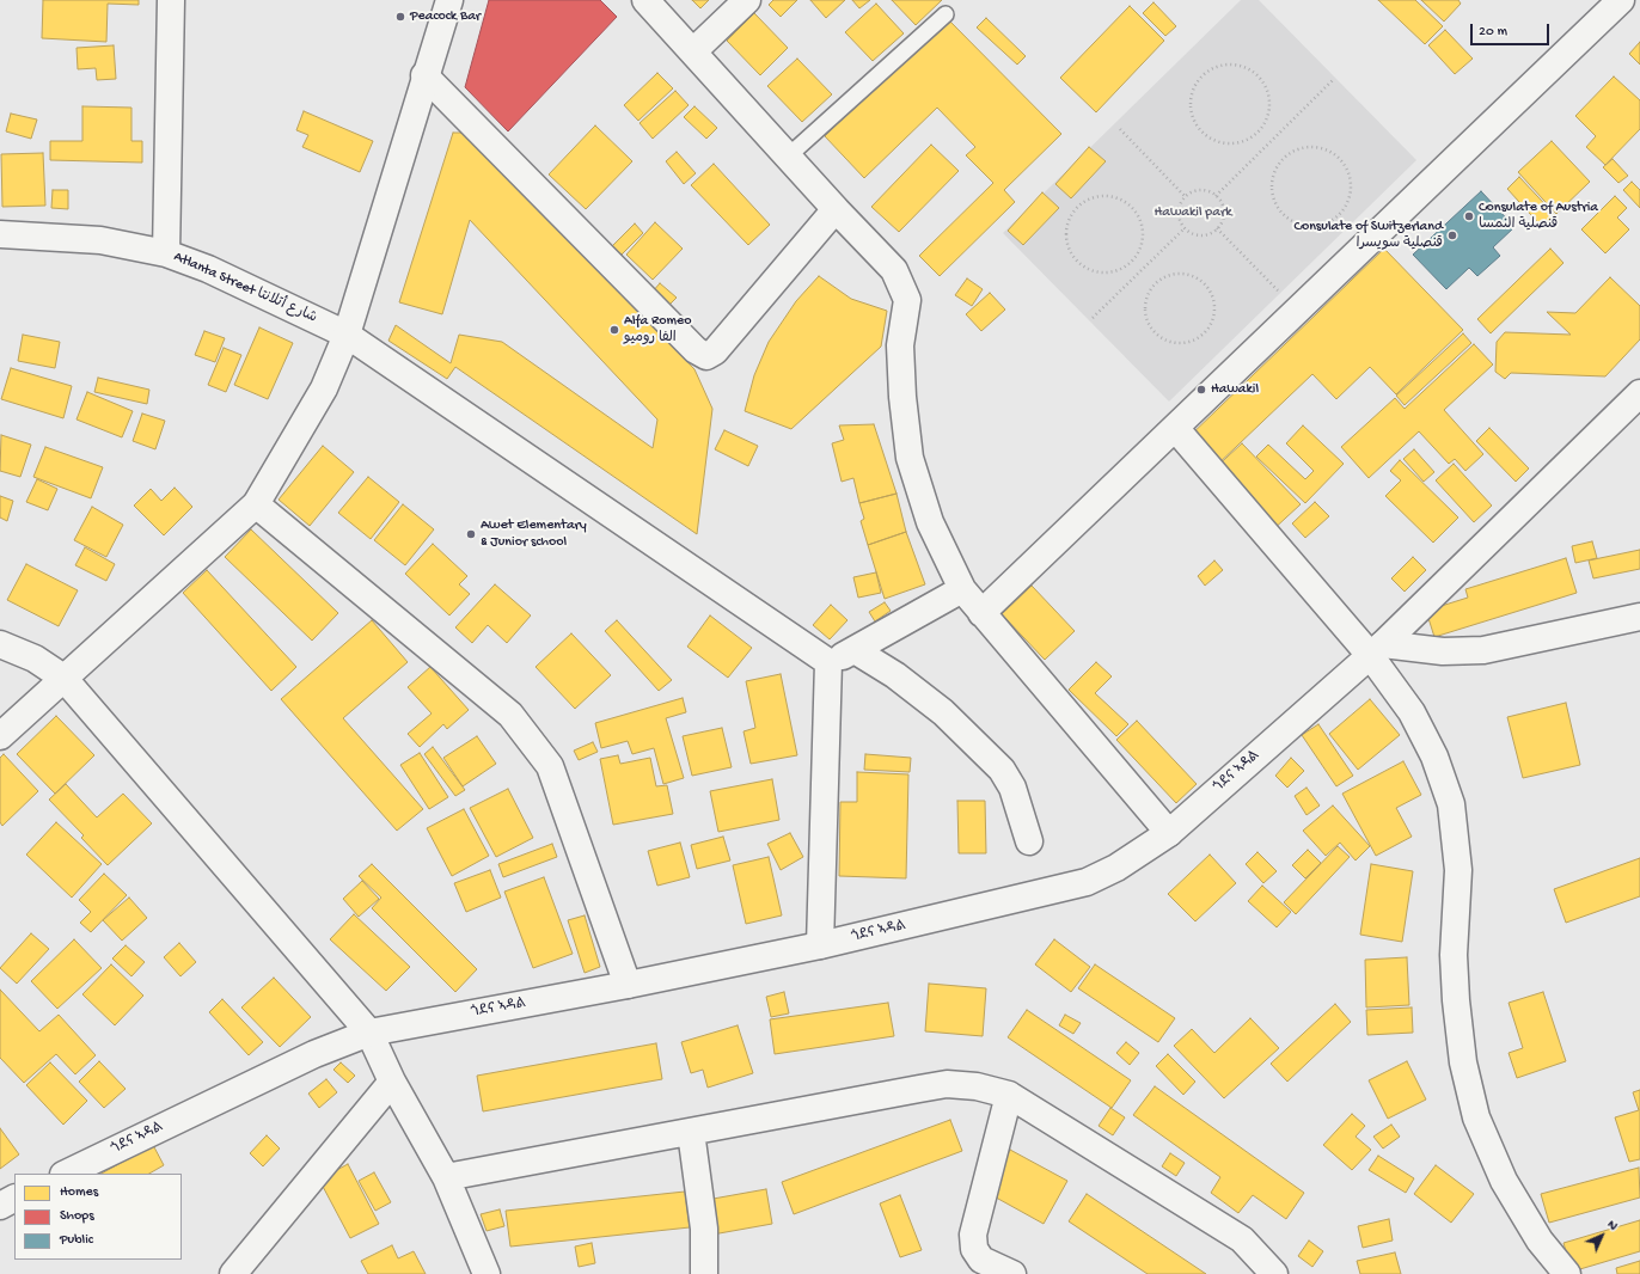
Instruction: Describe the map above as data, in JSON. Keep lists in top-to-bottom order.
{
  "streets": {
    "street": ["Atlanta Street شارع أتلانتا", "ጎደና ኣዳል"]
  },
  "parks": ["Hawakil park"],
  "places": [
    "Peacock Bar",
    "Consulate of Austria قنصلية النمسا",
    "Consulate of Switzerland قنصلية سويسرا",
    "Alfa Romeo الفا روميو",
    "Hawakil",
    "Awet Elementary & Junior school"
  ],
  "legend": ["Homes", "Shops", "Public"],
  "scale_bar": "20 m",
  "north": "top right"
}
